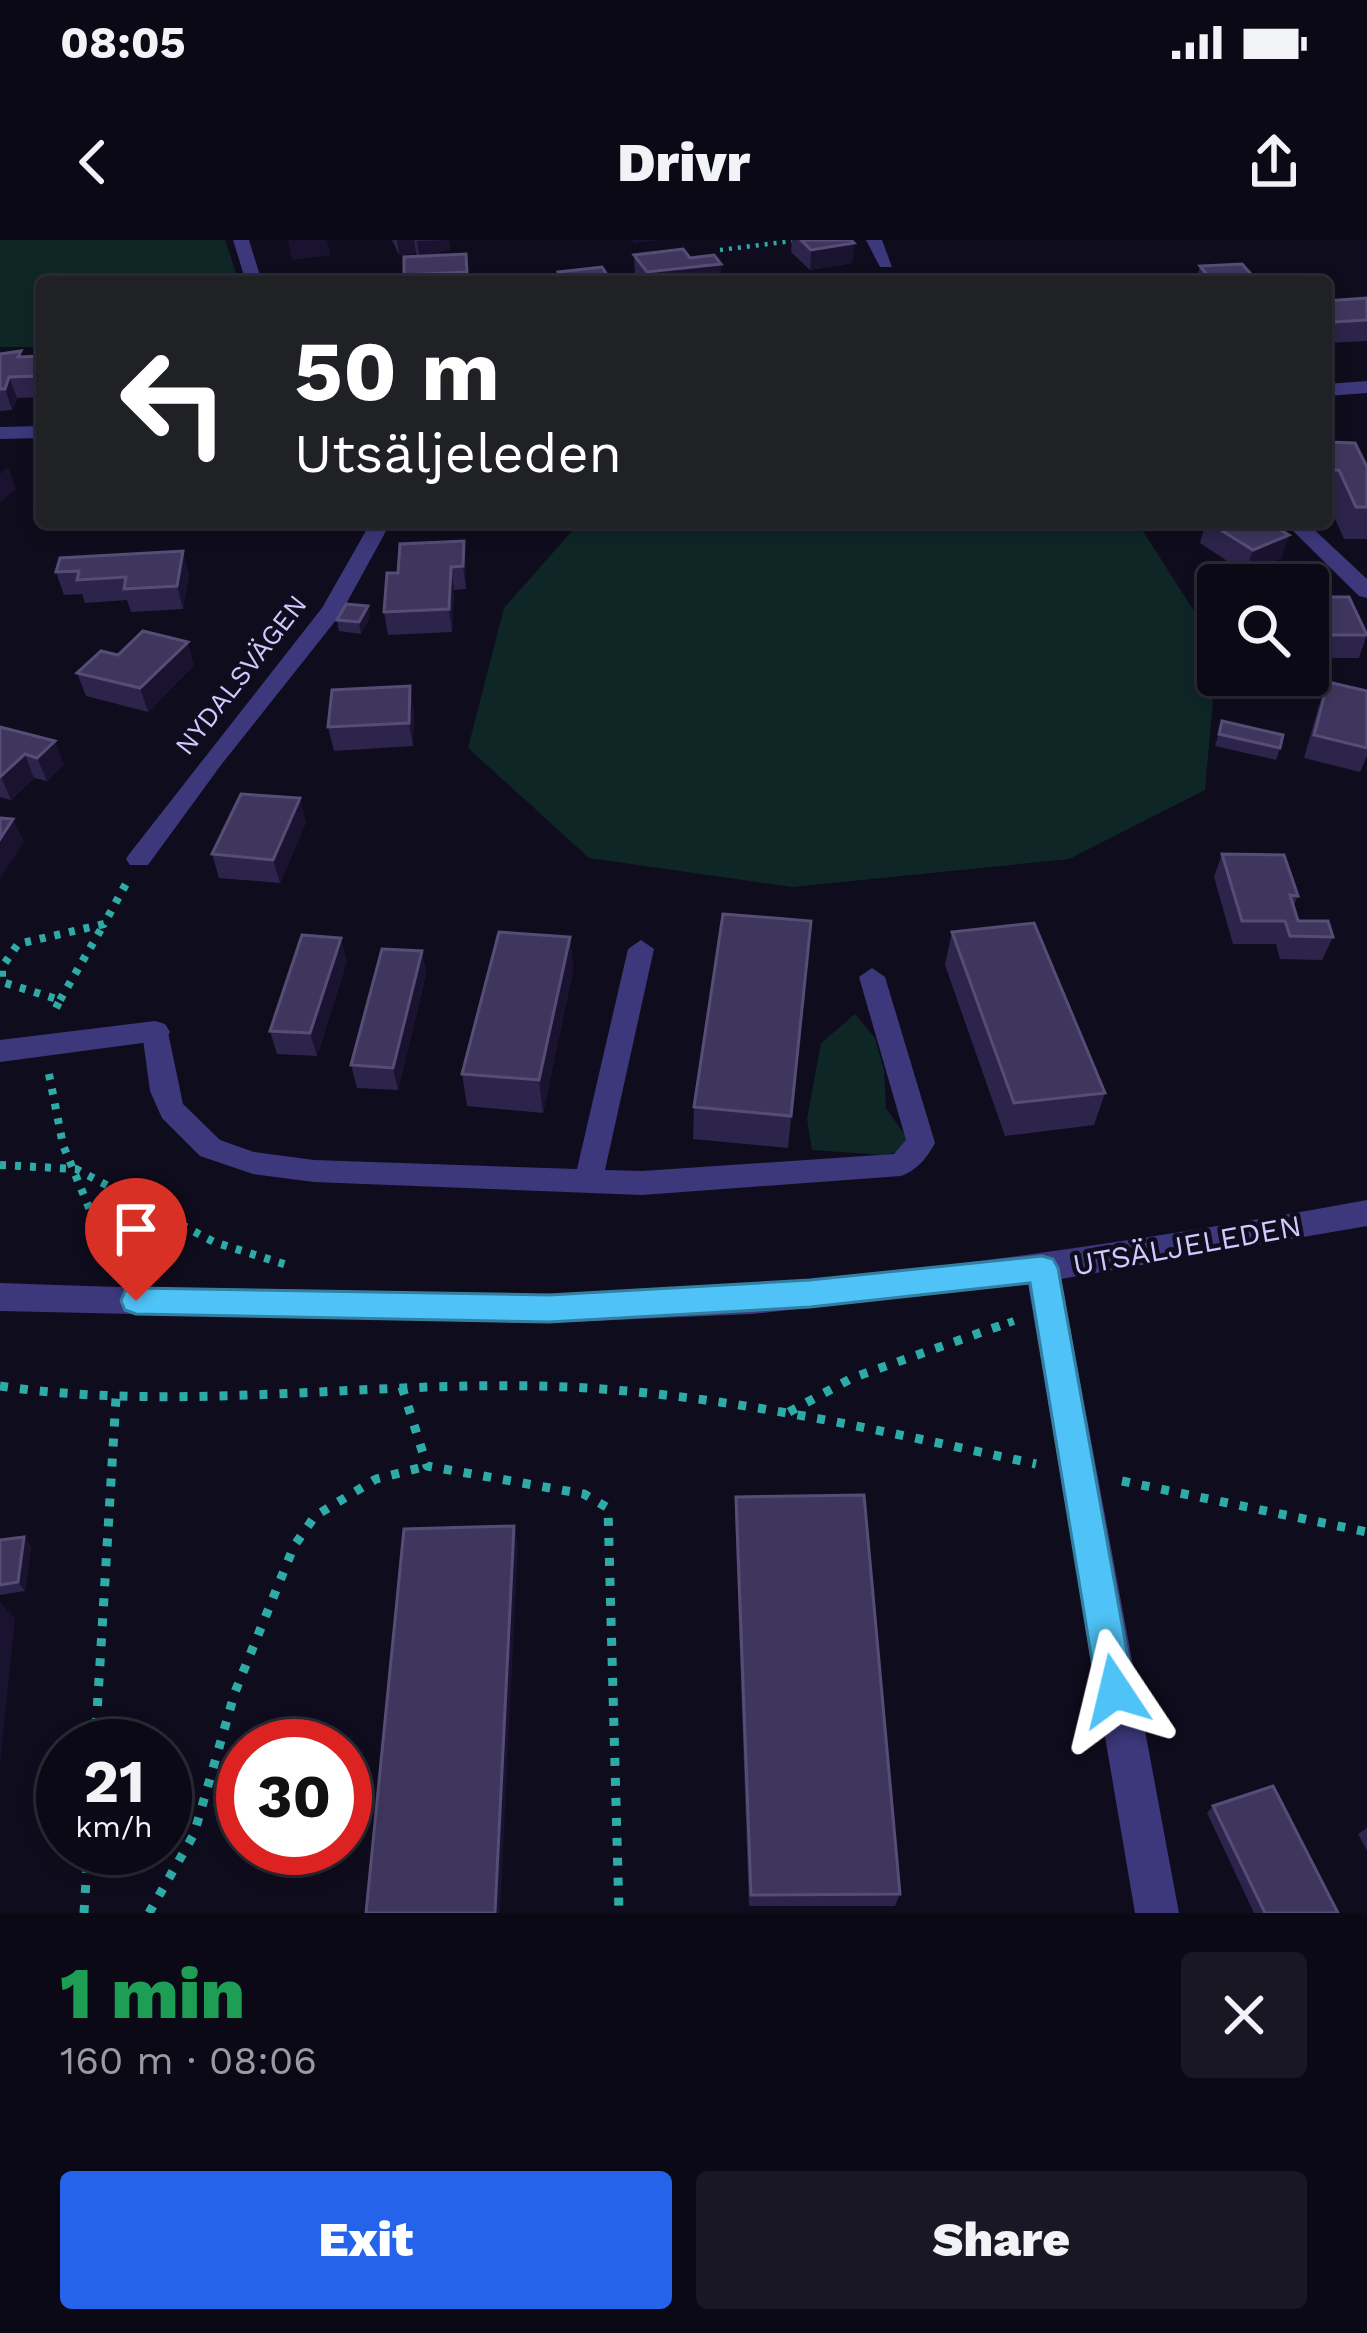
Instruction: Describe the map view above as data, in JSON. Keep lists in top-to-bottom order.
{
  "streets": {
    "street": ["NYDALSVÄGEN", "UTSÄLJELEDEN"]
  },
  "page": {
    "status": "08:05",
    "header": "Drivr",
    "turn": ["50 m", "Utsäljeleden"],
    "speed": "21 km/h",
    "limit": "30",
    "heading": ["1 min", "160 m · 08:06"],
    "buttons": ["Exit", "Share"]
  }
}
